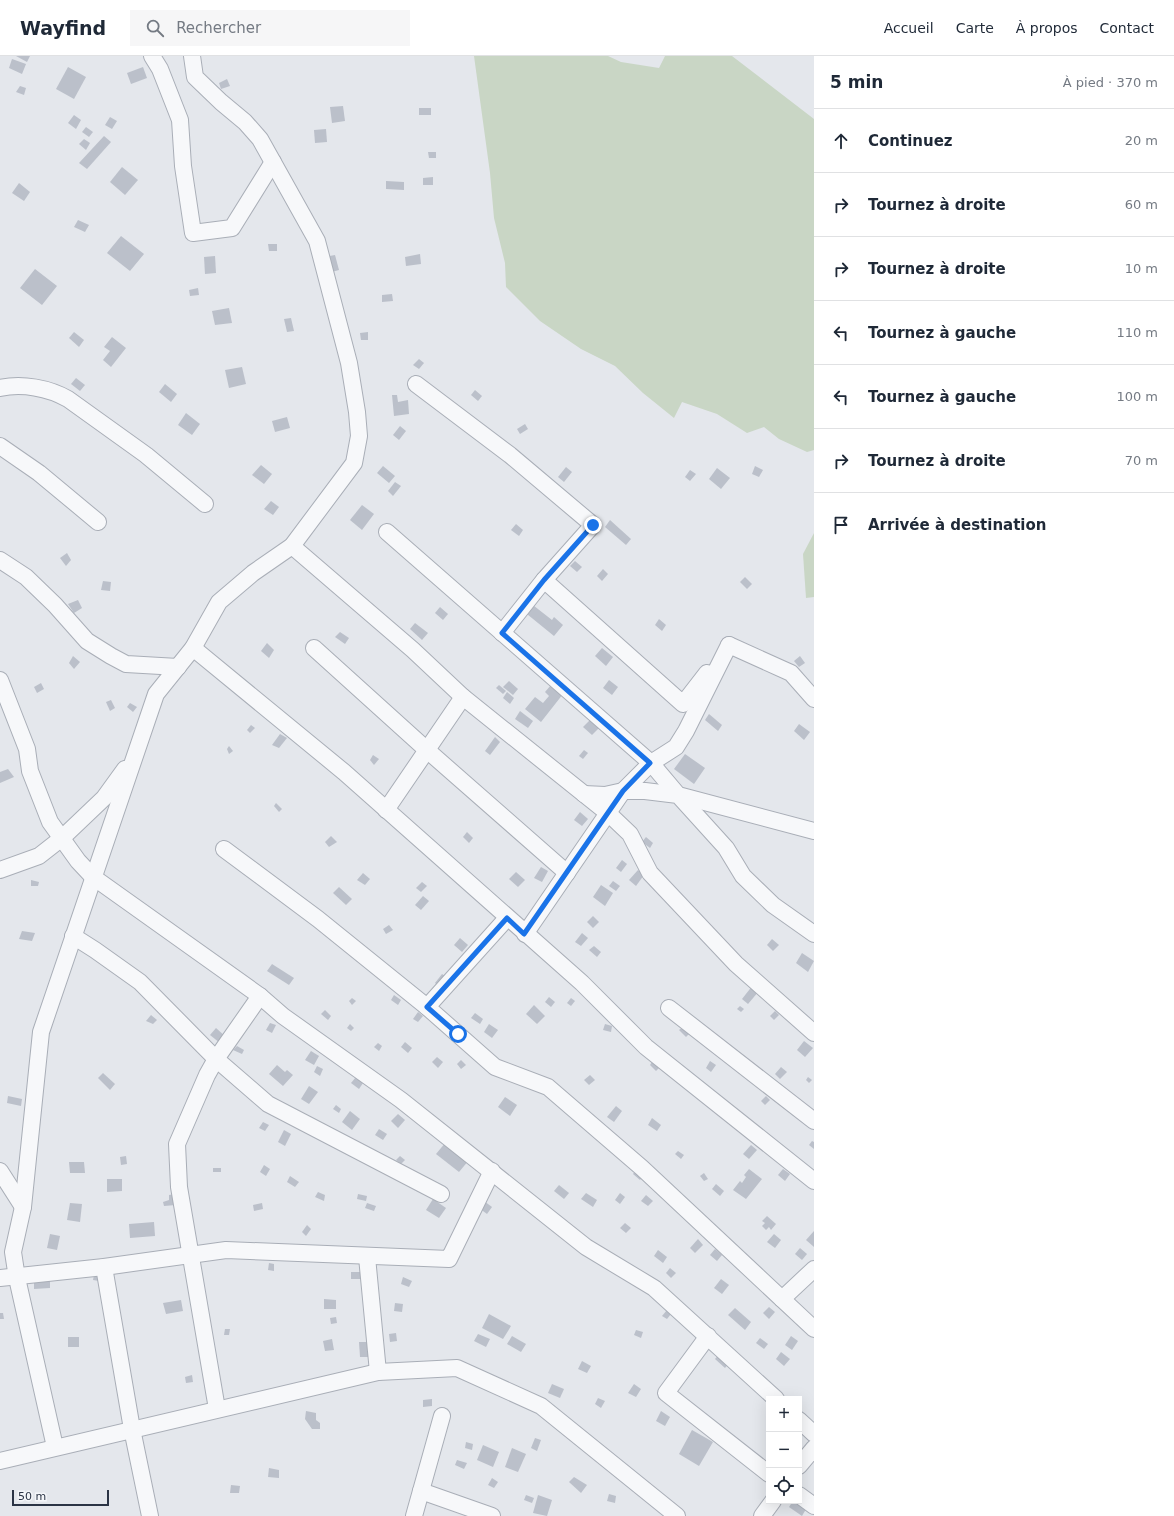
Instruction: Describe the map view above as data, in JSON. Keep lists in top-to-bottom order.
{
  "scale_bar": "50 m",
  "page": {
    "header": "Wayfind",
    "search": "Rechercher",
    "nav": [
      "Accueil",
      "Carte",
      "À propos",
      "Contact"
    ],
    "heading": ["5 min", "À pied · 370 m"],
    "list": [
      ["Continuez", "20 m"],
      ["Tournez à droite", "60 m"],
      ["Tournez à droite", "10 m"],
      ["Tournez à gauche", "110 m"],
      ["Tournez à gauche", "100 m"],
      ["Tournez à droite", "70 m"],
      "Arrivée à destination"
    ],
    "map_buttons": ["+", "−"],
    "scale": "50 m"
  }
}
